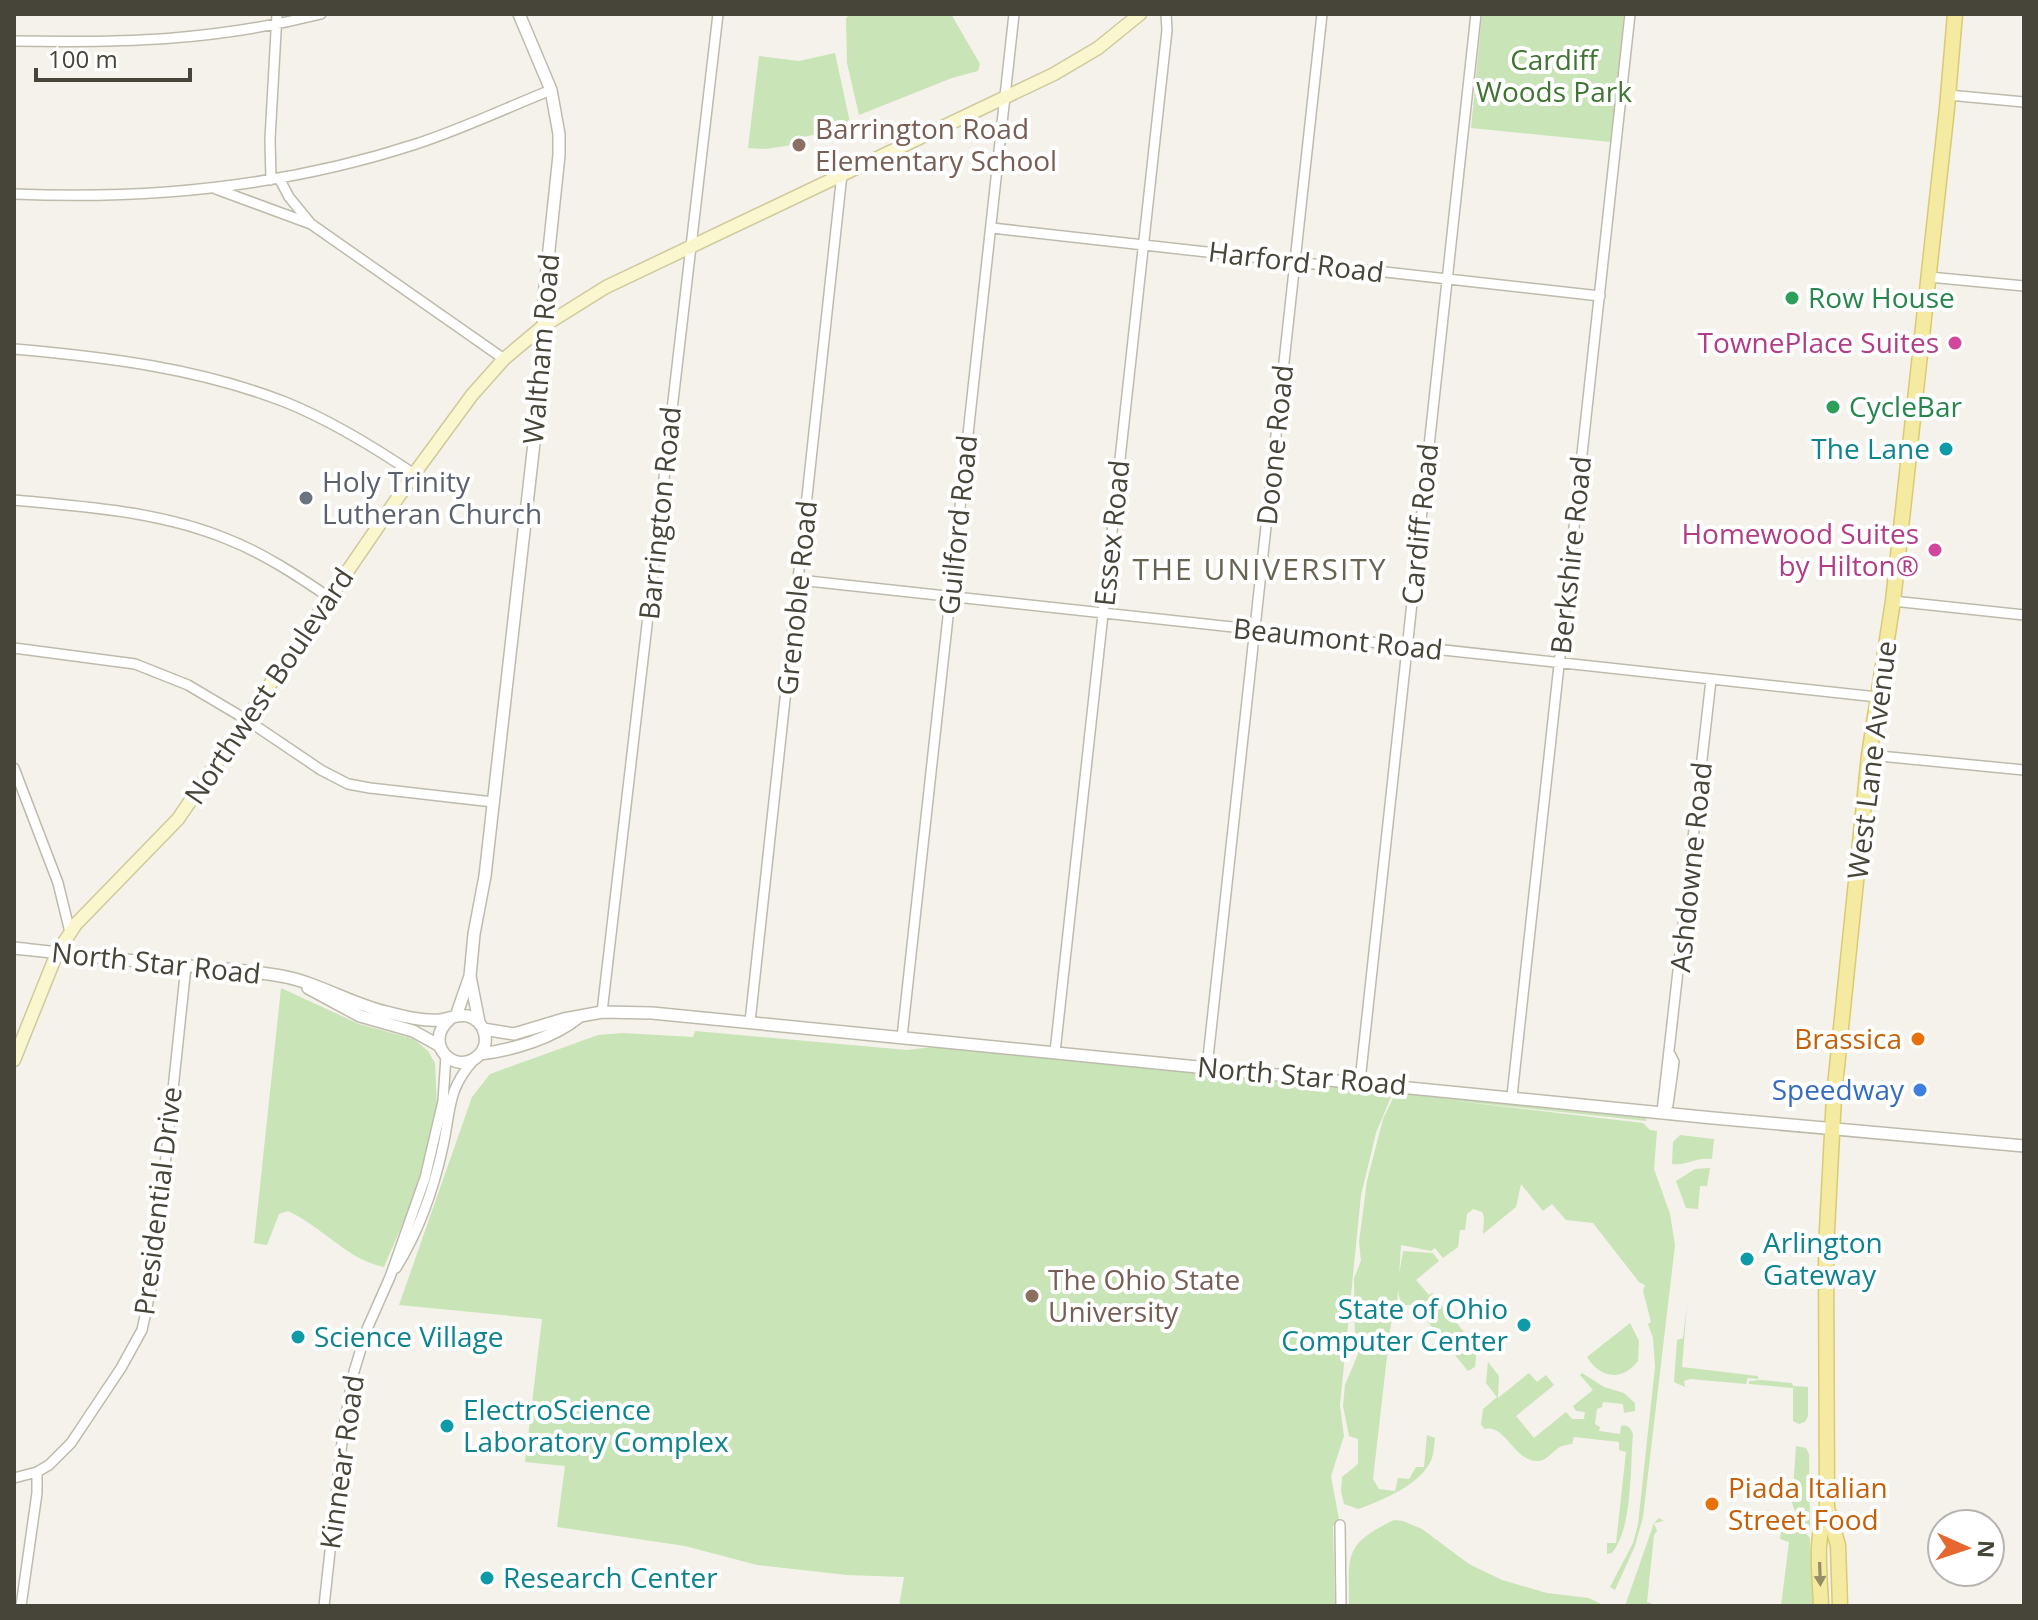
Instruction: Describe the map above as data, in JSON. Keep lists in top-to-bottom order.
{
  "streets": {
    "main road": ["Northwest Boulevard", "West Lane Avenue"],
    "street": [
      "Harford Road",
      "Waltham Road",
      "Doone Road",
      "Barrington Road",
      "Cardiff Road",
      "Guilford Road",
      "Essex Road",
      "Berkshire Road",
      "Grenoble Road",
      "Beaumont Road",
      "Ashdowne Road",
      "North Star Road",
      "Presidential Drive",
      "Kinnear Road"
    ]
  },
  "crossings": [
    ["Harford Road", "Doone Road"],
    ["Harford Road", "Cardiff Road"],
    ["Harford Road", "Guilford Road"],
    ["Harford Road", "Essex Road"],
    ["Harford Road", "Berkshire Road"],
    ["Waltham Road", "Northwest Boulevard"],
    ["Waltham Road", "North Star Road"],
    ["Waltham Road", "Kinnear Road"],
    ["Doone Road", "Beaumont Road"],
    ["Doone Road", "North Star Road"],
    ["Barrington Road", "Northwest Boulevard"],
    ["Barrington Road", "North Star Road"],
    ["Cardiff Road", "Beaumont Road"],
    ["Cardiff Road", "North Star Road"],
    ["Guilford Road", "Beaumont Road"],
    ["Guilford Road", "Northwest Boulevard"],
    ["Guilford Road", "North Star Road"],
    ["Essex Road", "Beaumont Road"],
    ["Essex Road", "North Star Road"],
    ["Berkshire Road", "Beaumont Road"],
    ["Berkshire Road", "North Star Road"],
    ["Grenoble Road", "Beaumont Road"],
    ["Grenoble Road", "Northwest Boulevard"],
    ["Grenoble Road", "North Star Road"],
    ["Beaumont Road", "West Lane Avenue"],
    ["Beaumont Road", "Ashdowne Road"],
    ["Northwest Boulevard", "North Star Road"],
    ["West Lane Avenue", "North Star Road"],
    ["Ashdowne Road", "North Star Road"],
    ["North Star Road", "Presidential Drive"],
    ["North Star Road", "Kinnear Road"]
  ],
  "districts": ["THE UNIVERSITY"],
  "parks": ["Cardiff Woods Park"],
  "places": [
    "Barrington Road Elementary School",
    "Row House",
    "TownePlace Suites",
    "CycleBar",
    "The Lane",
    "Holy Trinity Lutheran Church",
    "Homewood Suites by Hilton®",
    "Brassica",
    "Speedway",
    "Arlington Gateway",
    "The Ohio State University",
    "State of Ohio Computer Center",
    "Science Village",
    "ElectroScience Laboratory Complex",
    "Piada Italian Street Food",
    "Research Center"
  ],
  "scale_bar": "100 m",
  "north": "right"
}
